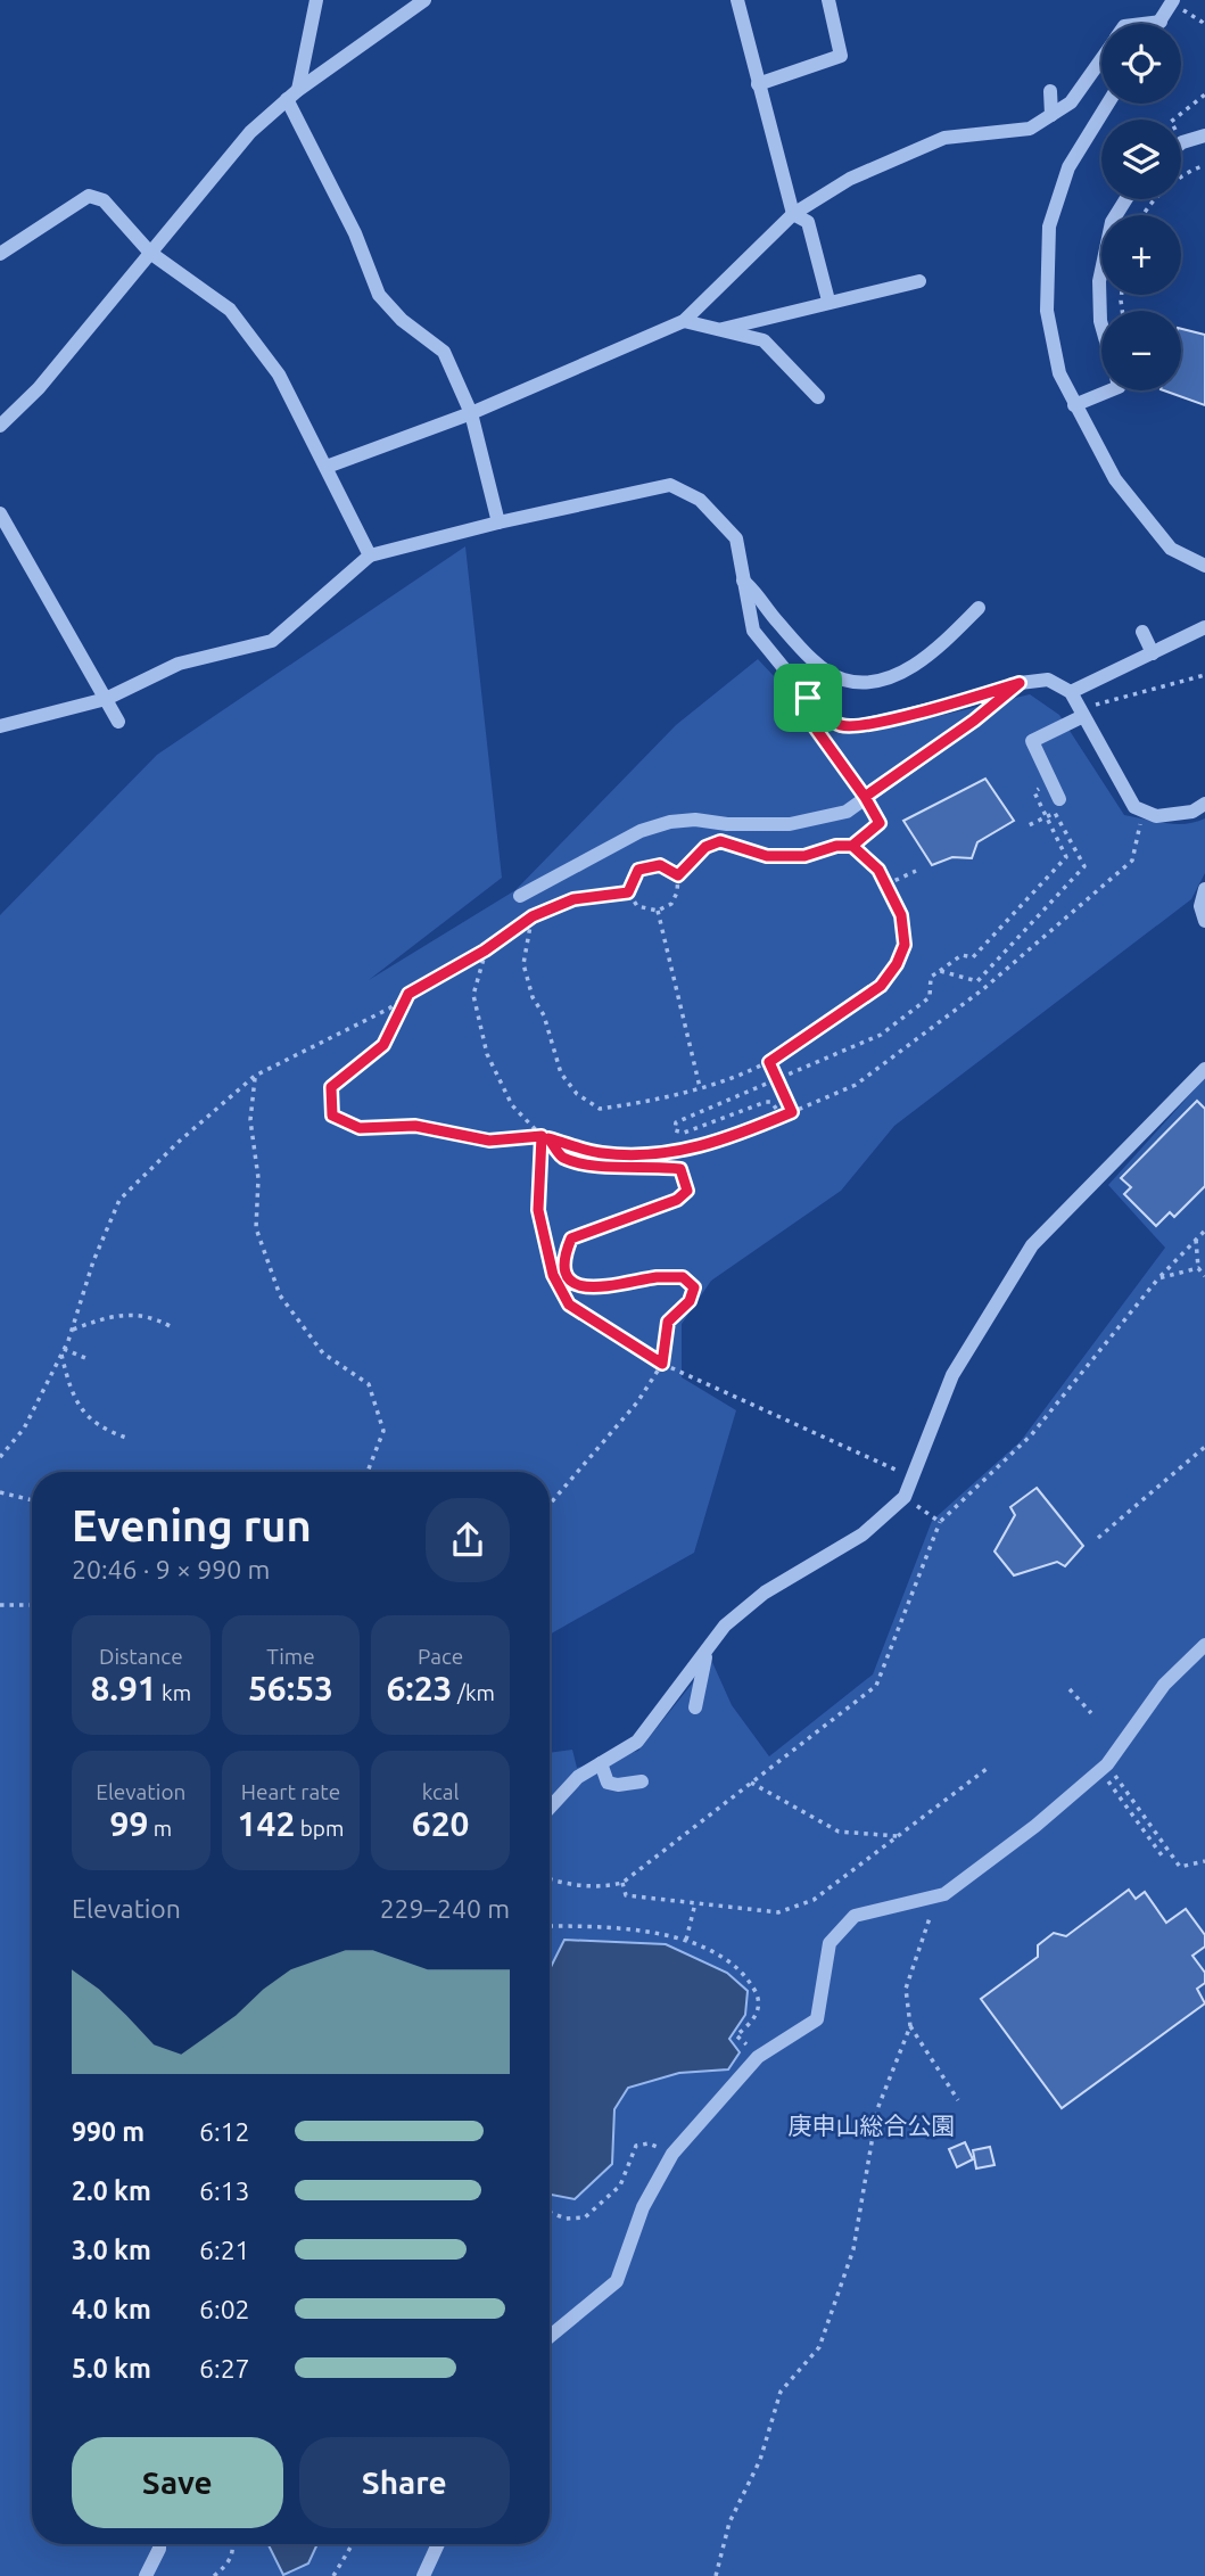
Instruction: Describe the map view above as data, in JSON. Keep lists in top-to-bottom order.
{
  "parks": ["庚申山総合公園"],
  "page": {
    "map_buttons": ["+", "−"],
    "heading": ["Evening run", "20:46 · 9 × 990 m"],
    "stats": [
      ["Distance", "8.91 km"],
      ["Time", "56:53"],
      ["Pace", "6:23 /km"],
      ["Elevation", "99 m"],
      ["Heart rate", "142 bpm"],
      ["kcal", "620"]
    ],
    "chart": ["Elevation", "229–240 m"],
    "list": [
      {
        "name": "990 m",
        "note": "6:12"
      },
      {
        "name": "2.0 km",
        "note": "6:13"
      },
      {
        "name": "3.0 km",
        "note": "6:21"
      },
      {
        "name": "4.0 km",
        "note": "6:02"
      },
      {
        "name": "5.0 km",
        "note": "6:27"
      }
    ],
    "buttons": ["Save", "Share"]
  }
}
